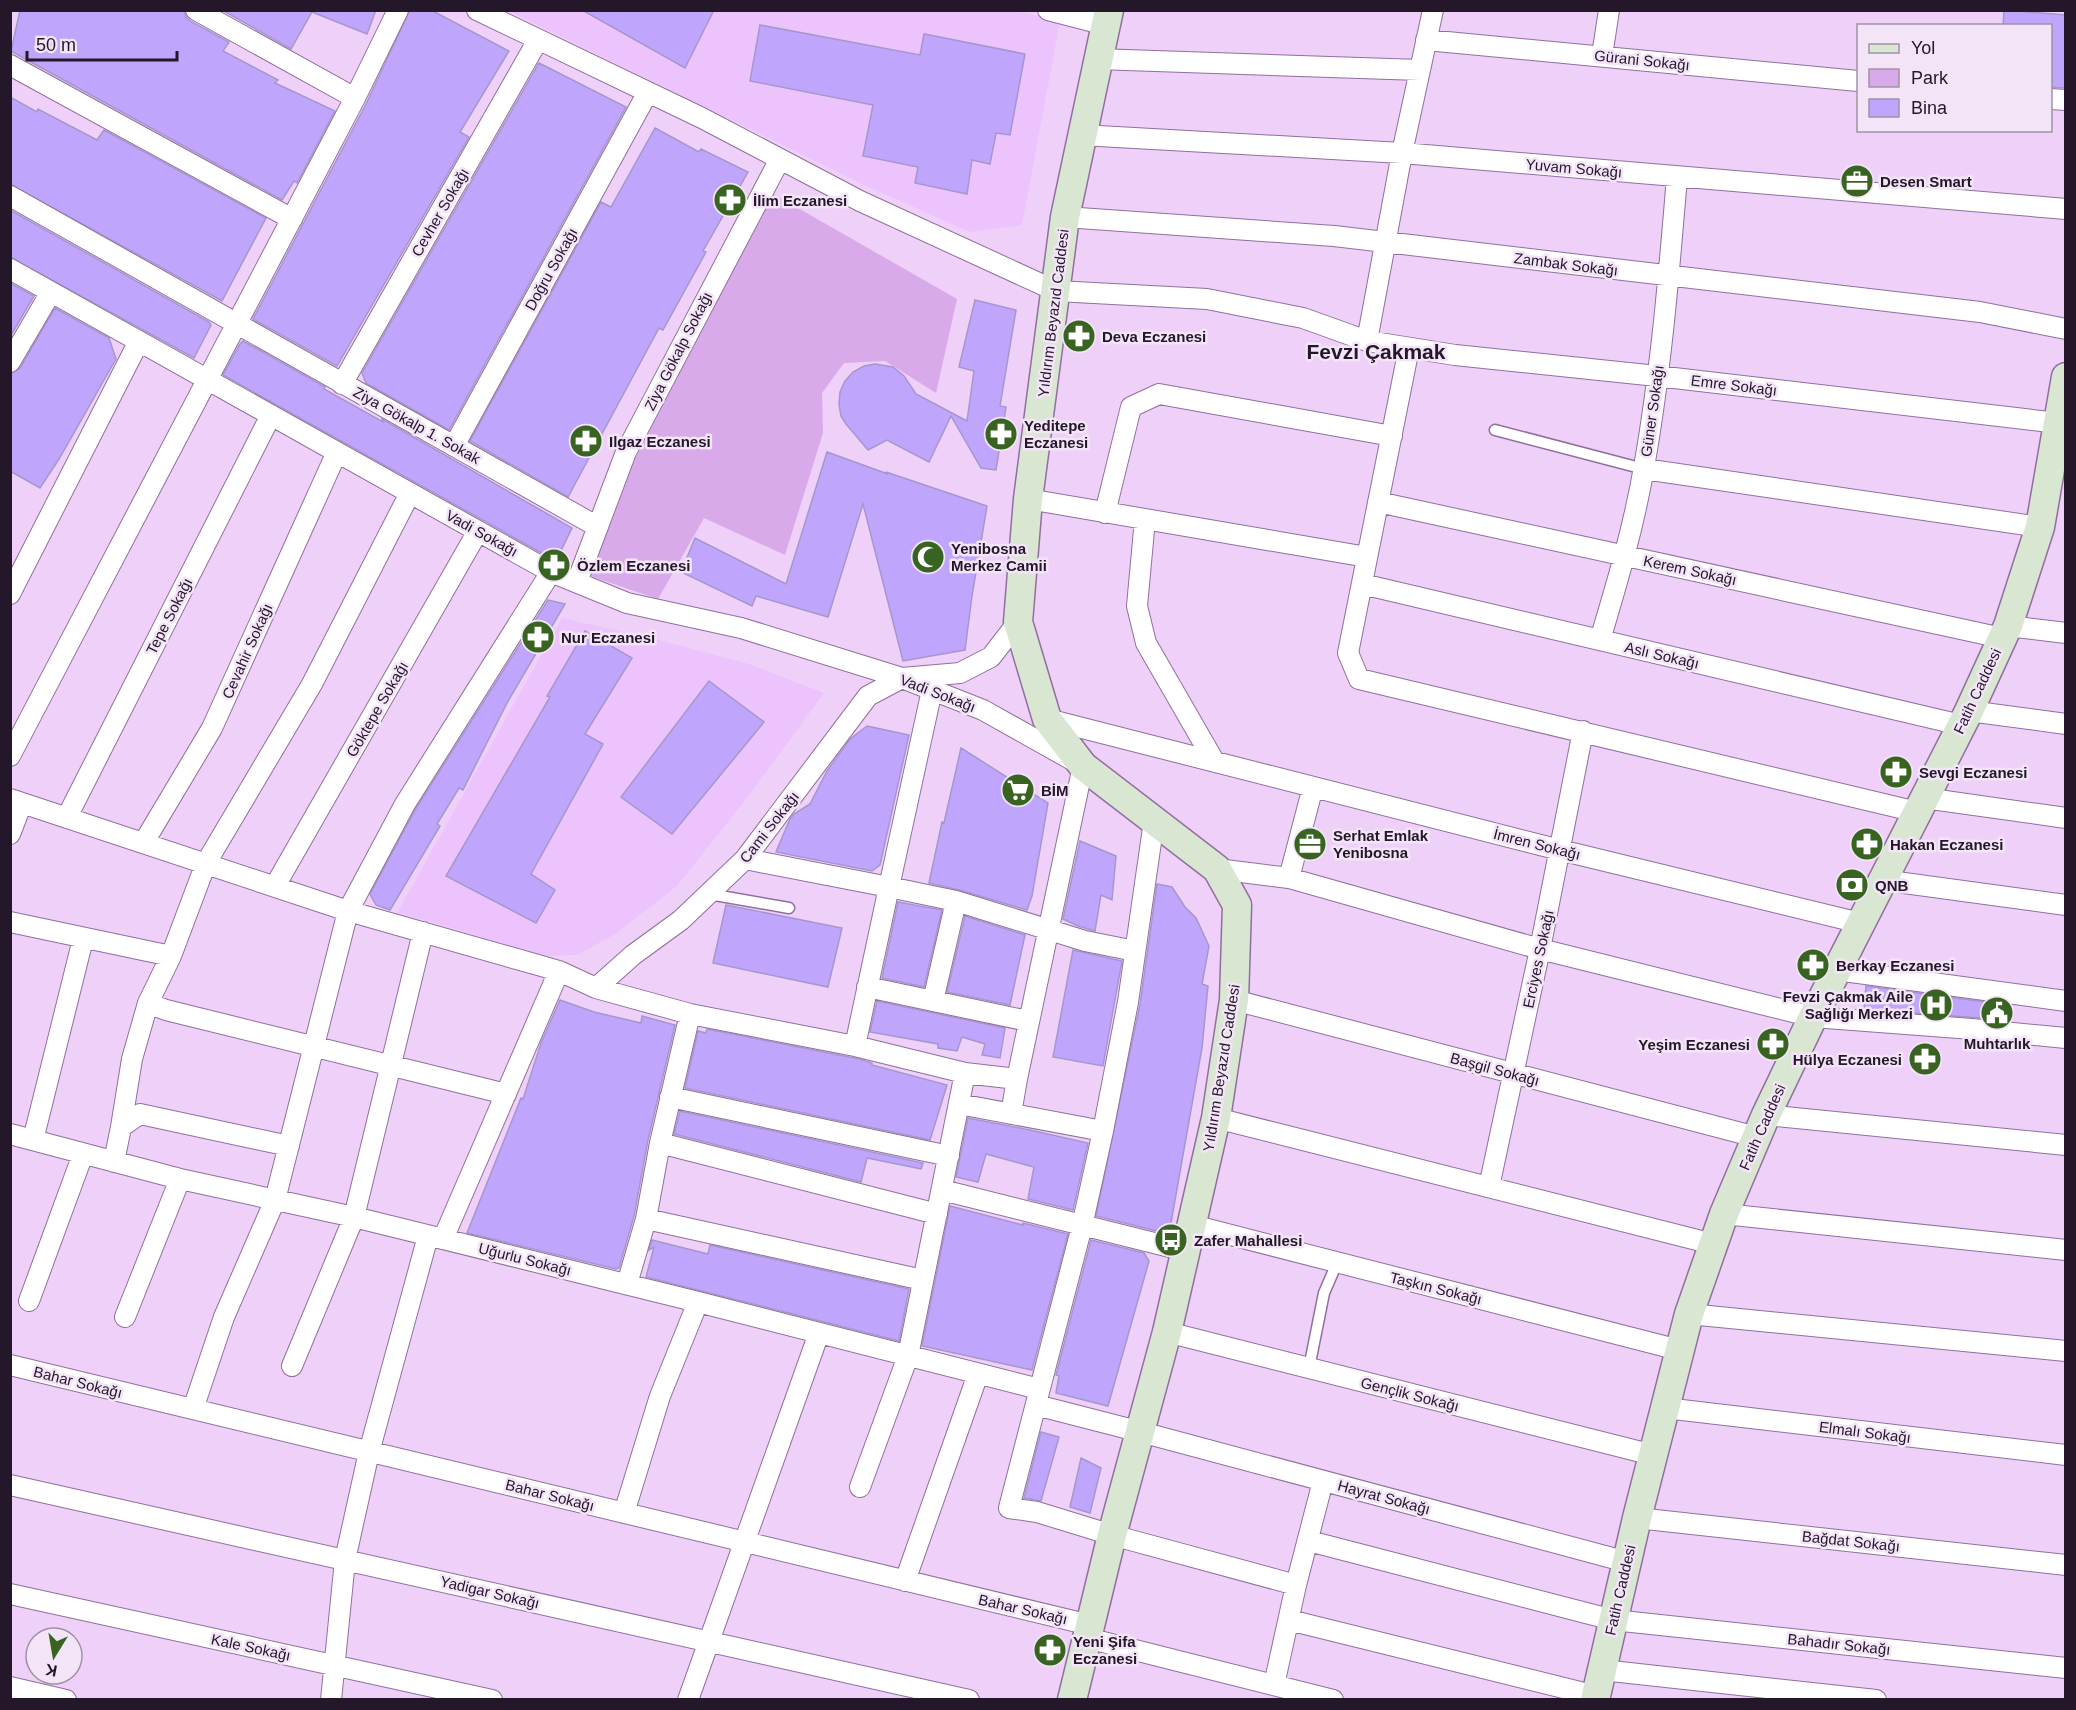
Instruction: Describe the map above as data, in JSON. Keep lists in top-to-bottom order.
{
  "streets": {
    "main road": ["Yıldırım Beyazıd Caddesi", "Fatih Caddesi"],
    "street": [
      "Gürani Sokağı",
      "Yuvam Sokağı",
      "Cevher Sokağı",
      "Zambak Sokağı",
      "Doğru Sokağı",
      "Ziya Gökalp Sokağı",
      "Emre Sokağı",
      "Güner Sokağı",
      "Ziya Gökalp 1. Sokak",
      "Vadi Sokağı",
      "Kerem Sokağı",
      "Tepe Sokağı",
      "Cevahir Sokağı",
      "Aslı Sokağı",
      "Göktepe Sokağı",
      "Cami Sokağı",
      "İmren Sokağı",
      "Erciyes Sokağı",
      "Başgil Sokağı",
      "Uğurlu Sokağı",
      "Taşkın Sokağı",
      "Bahar Sokağı",
      "Gençlik Sokağı",
      "Elmalı Sokağı",
      "Hayrat Sokağı",
      "Bağdat Sokağı",
      "Yadigar Sokağı",
      "Bahadır Sokağı",
      "Kale Sokağı"
    ]
  },
  "crossings": [
    ["Yuvam Sokağı", "Yıldırım Beyazıd Caddesi"],
    ["Yuvam Sokağı", "Güner Sokağı"],
    ["Cevher Sokağı", "Ziya Gökalp 1. Sokak"],
    ["Zambak Sokağı", "Yıldırım Beyazıd Caddesi"],
    ["Zambak Sokağı", "Güner Sokağı"],
    ["Doğru Sokağı", "Ziya Gökalp 1. Sokak"],
    ["Yıldırım Beyazıd Caddesi", "Emre Sokağı"],
    ["Yıldırım Beyazıd Caddesi", "Vadi Sokağı"],
    ["Yıldırım Beyazıd Caddesi", "İmren Sokağı"],
    ["Yıldırım Beyazıd Caddesi", "Başgil Sokağı"],
    ["Yıldırım Beyazıd Caddesi", "Uğurlu Sokağı"],
    ["Yıldırım Beyazıd Caddesi", "Taşkın Sokağı"],
    ["Yıldırım Beyazıd Caddesi", "Bahar Sokağı"],
    ["Yıldırım Beyazıd Caddesi", "Gençlik Sokağı"],
    ["Yıldırım Beyazıd Caddesi", "Hayrat Sokağı"],
    ["Ziya Gökalp Sokağı", "Ziya Gökalp 1. Sokak"],
    ["Ziya Gökalp Sokağı", "Vadi Sokağı"],
    ["Emre Sokağı", "Güner Sokağı"],
    ["Emre Sokağı", "Fatih Caddesi"],
    ["Güner Sokağı", "Kerem Sokağı"],
    ["Güner Sokağı", "Aslı Sokağı"],
    ["Vadi Sokağı", "Tepe Sokağı"],
    ["Vadi Sokağı", "Cevahir Sokağı"],
    ["Vadi Sokağı", "Göktepe Sokağı"],
    ["Vadi Sokağı", "Cami Sokağı"],
    ["Kerem Sokağı", "Fatih Caddesi"],
    ["Aslı Sokağı", "Fatih Caddesi"],
    ["Fatih Caddesi", "İmren Sokağı"],
    ["Fatih Caddesi", "Başgil Sokağı"],
    ["Fatih Caddesi", "Taşkın Sokağı"],
    ["Fatih Caddesi", "Gençlik Sokağı"],
    ["Fatih Caddesi", "Elmalı Sokağı"],
    ["Fatih Caddesi", "Hayrat Sokağı"],
    ["Fatih Caddesi", "Bağdat Sokağı"],
    ["Fatih Caddesi", "Bahadır Sokağı"],
    ["İmren Sokağı", "Erciyes Sokağı"],
    ["Erciyes Sokağı", "Başgil Sokağı"],
    ["Uğurlu Sokağı", "Hayrat Sokağı"]
  ],
  "districts": ["Fevzi Çakmak"],
  "places": {
    "office": ["Desen Smart", "Serhat Emlak Yenibosna"],
    "pharmacy": [
      "İlim Eczanesi",
      "Deva Eczanesi",
      "Yeditepe Eczanesi",
      "Ilgaz Eczanesi",
      "Özlem Eczanesi",
      "Nur Eczanesi",
      "Sevgi Eczanesi",
      "Hakan Eczanesi",
      "Berkay Eczanesi",
      "Yeşim Eczanesi",
      "Hülya Eczanesi",
      "Yeni Şifa Eczanesi"
    ],
    "mosque": ["Yenibosna Merkez Camii"],
    "supermarket": ["BİM"],
    "bank": ["QNB"],
    "hospital": ["Fevzi Çakmak Aile Sağlığı Merkezi"],
    "public building": ["Muhtarlık"],
    "bus stop": ["Zafer Mahallesi"]
  },
  "legend": ["Yol", "Park", "Bina"],
  "scale_bar": "50 m",
  "north": "bottom"
}
